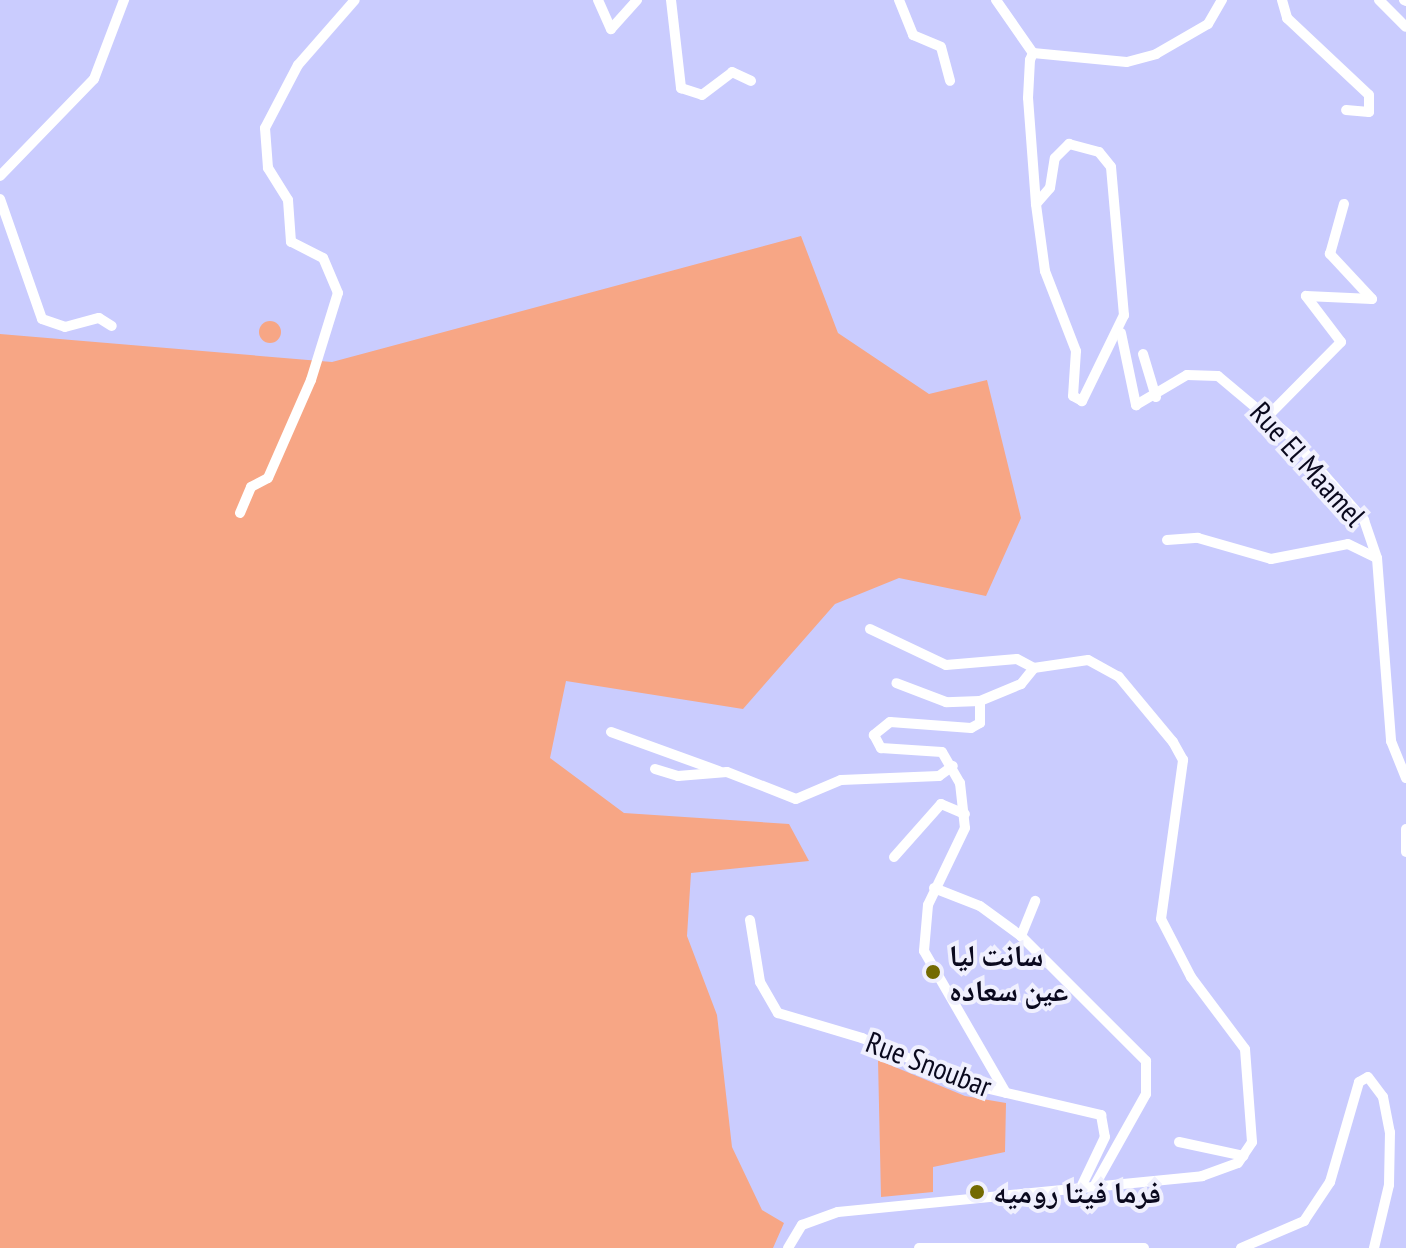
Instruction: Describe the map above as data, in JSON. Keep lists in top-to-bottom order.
{
  "streets": {
    "street": ["Rue El Maamel", "Rue Snoubar"]
  },
  "places": ["سانت ليا عين سعاده", "فرما فيتا روميه"]
}
